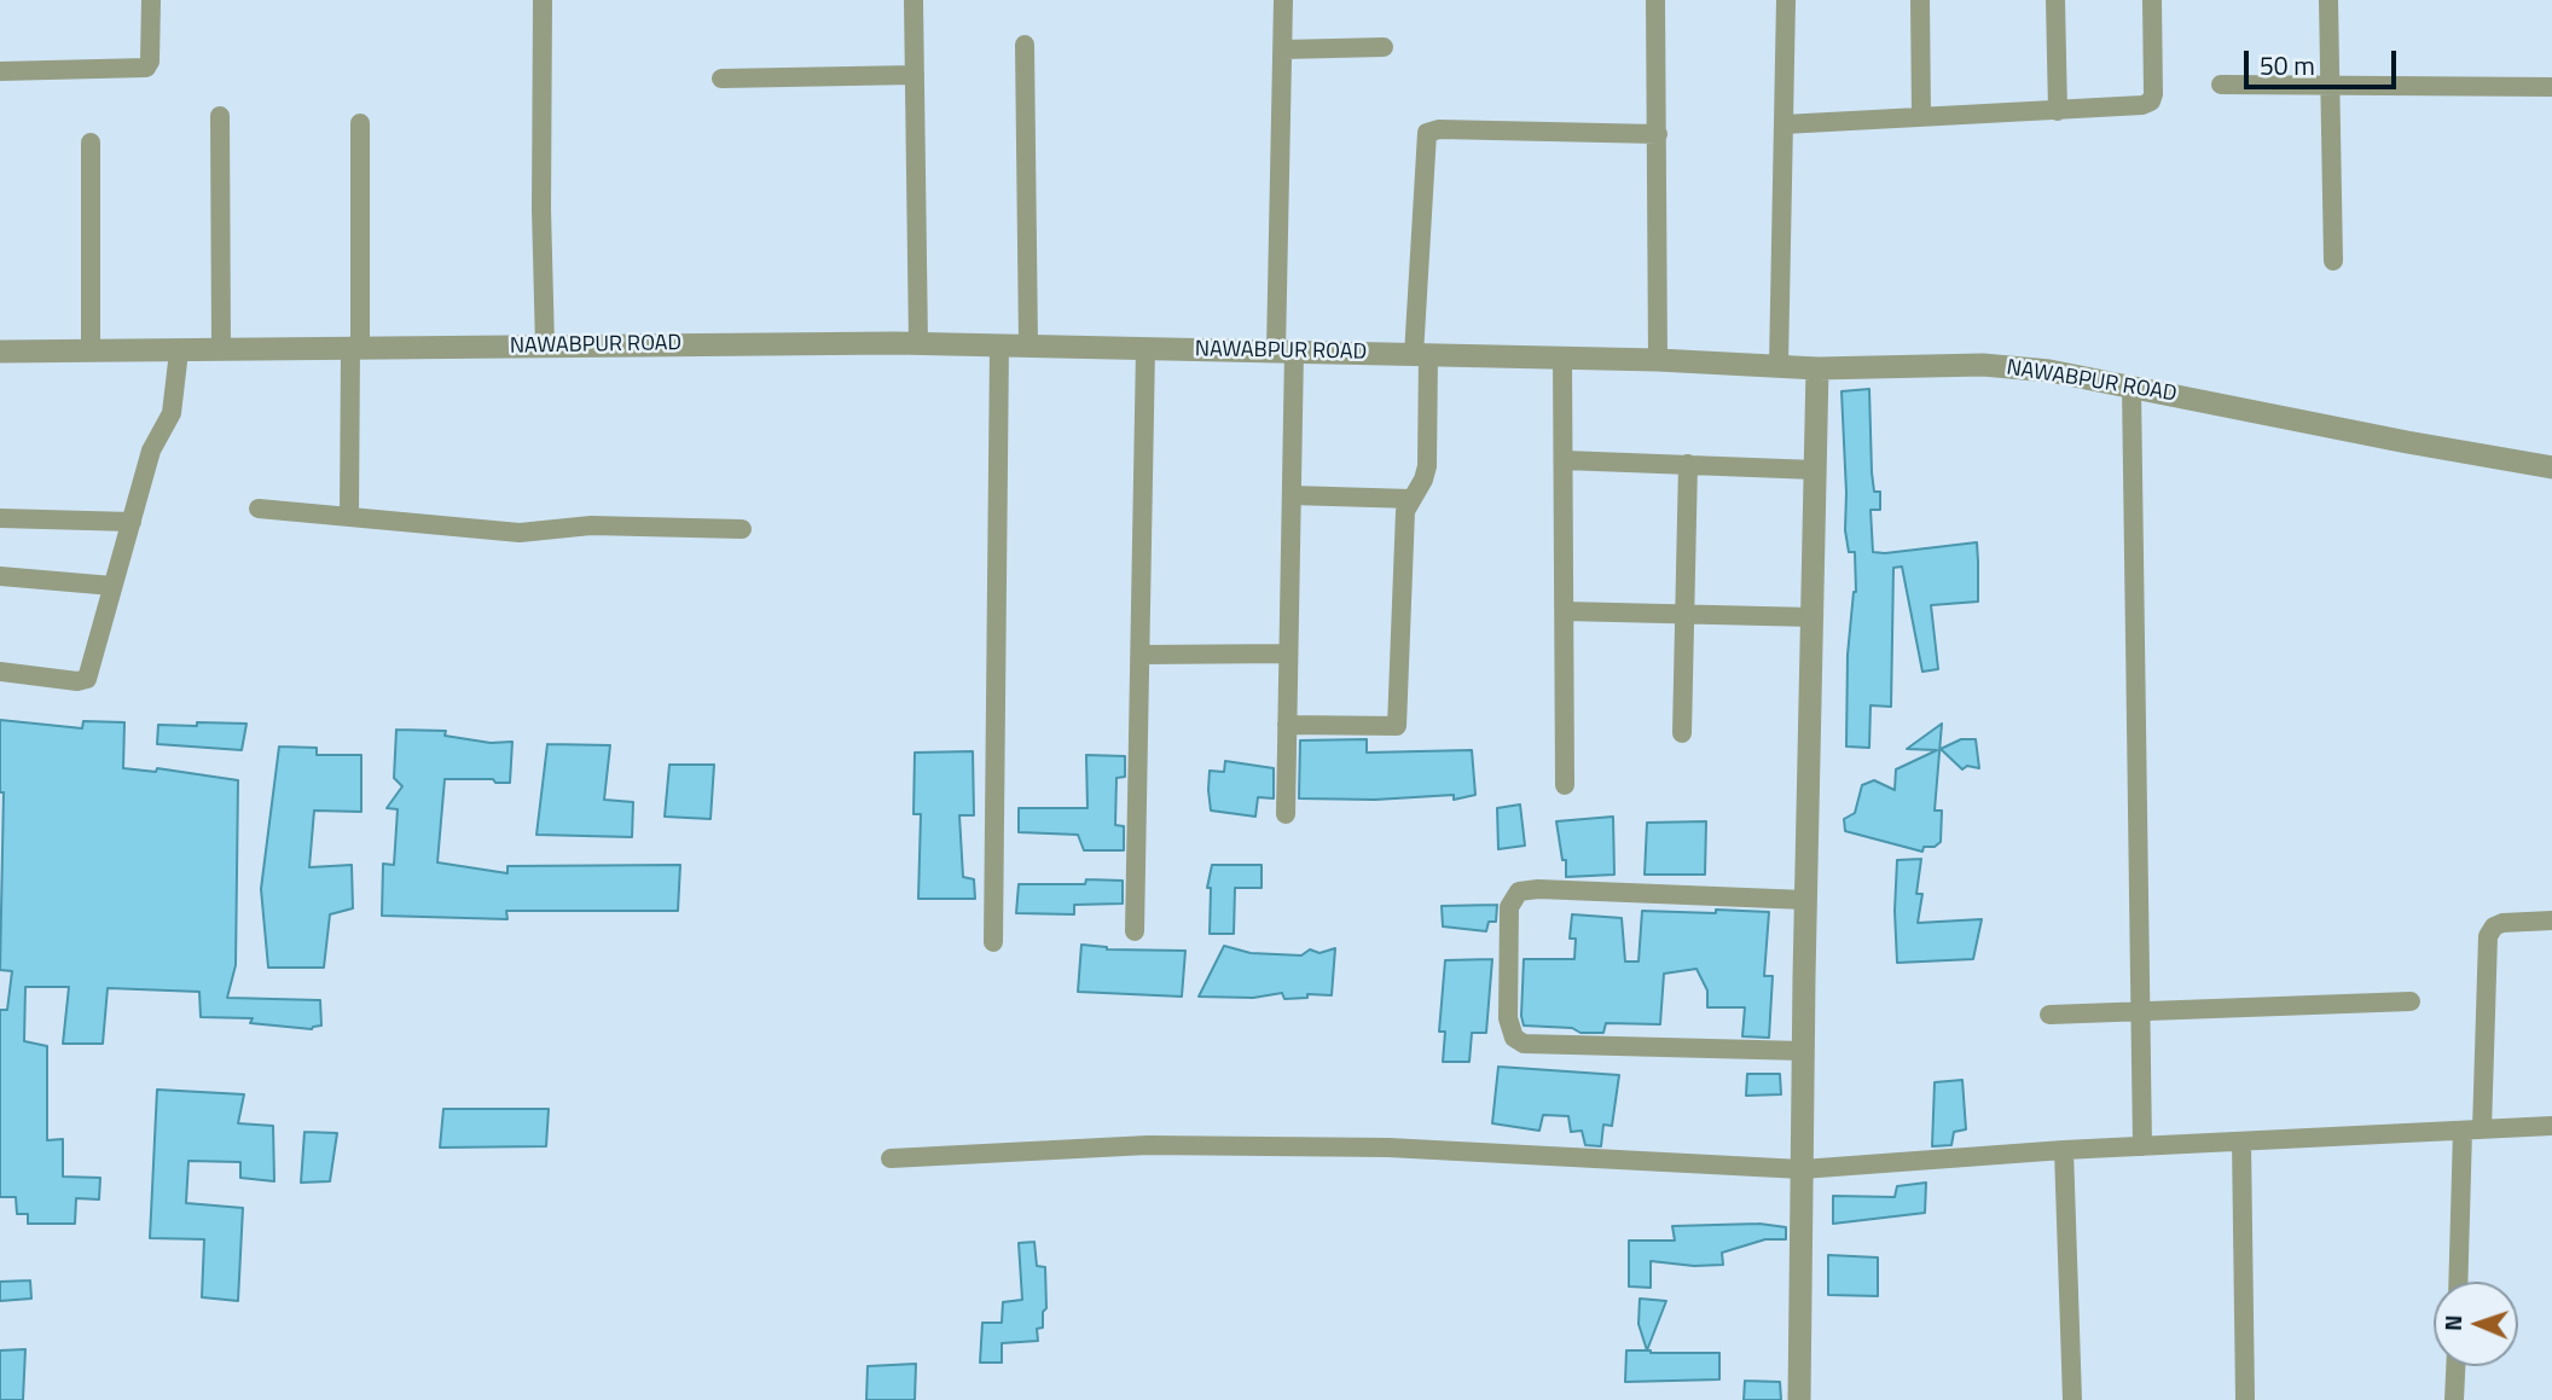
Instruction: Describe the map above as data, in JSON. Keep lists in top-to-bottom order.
{
  "streets": {
    "street": ["NAWABPUR ROAD"]
  },
  "scale_bar": "50 m",
  "north": "left"
}
